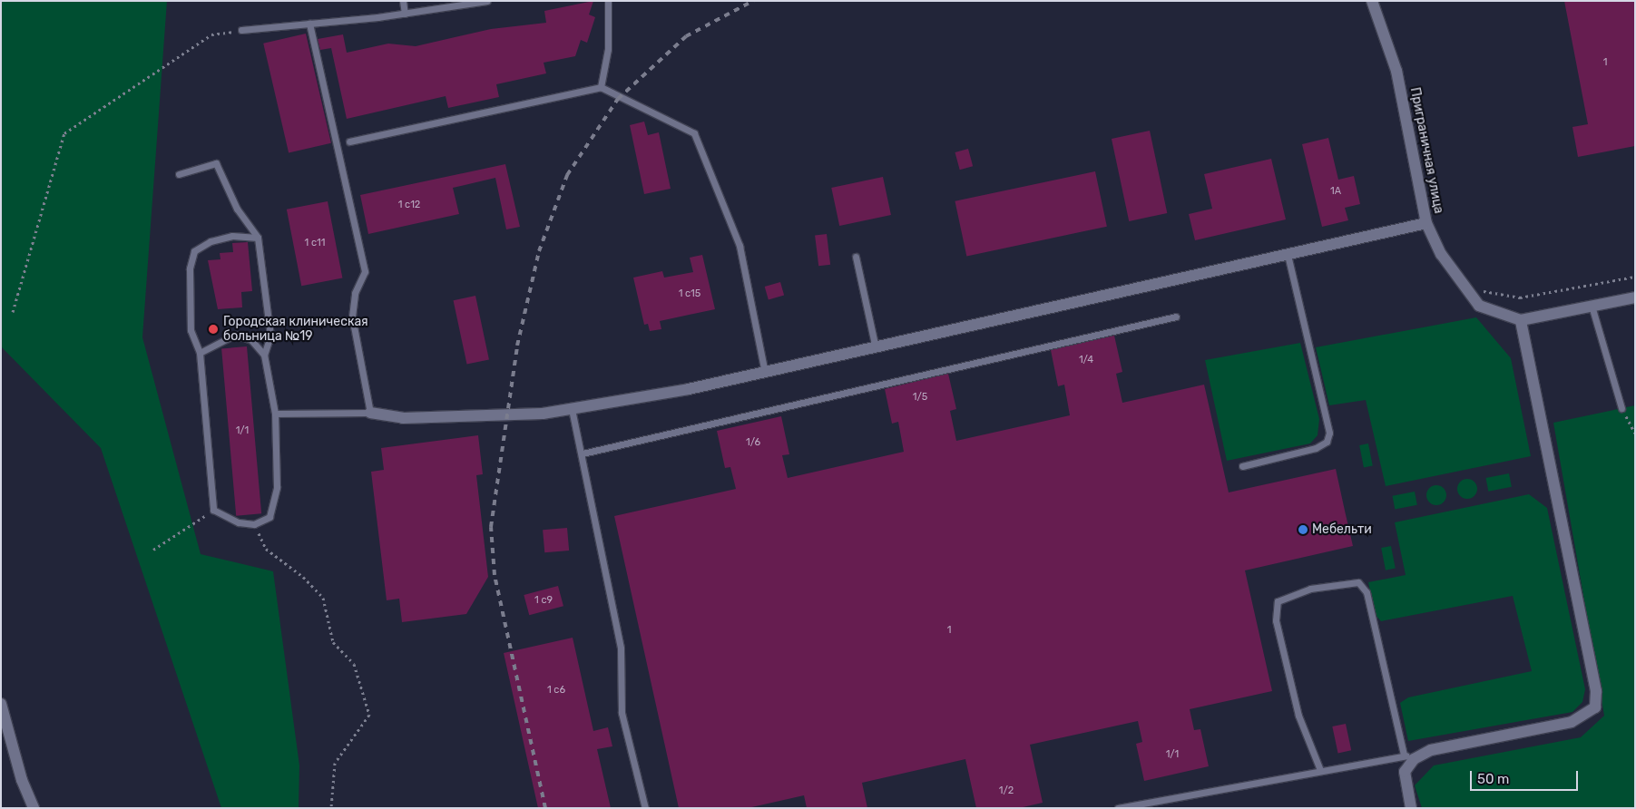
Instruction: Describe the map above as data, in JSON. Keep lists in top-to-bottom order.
{
  "streets": {
    "street": ["Приграничная улица"]
  },
  "places": ["Городская клиническая больница №19", "Мебельти"],
  "house_numbers": [
    "1",
    "1А",
    "1 с12",
    "1 с11",
    "1 с15",
    "1/4",
    "1/5",
    "1/1",
    "1/6",
    "1 с9",
    "1",
    "1 с6",
    "1/1",
    "1/2"
  ],
  "scale_bar": "50 m"
}
